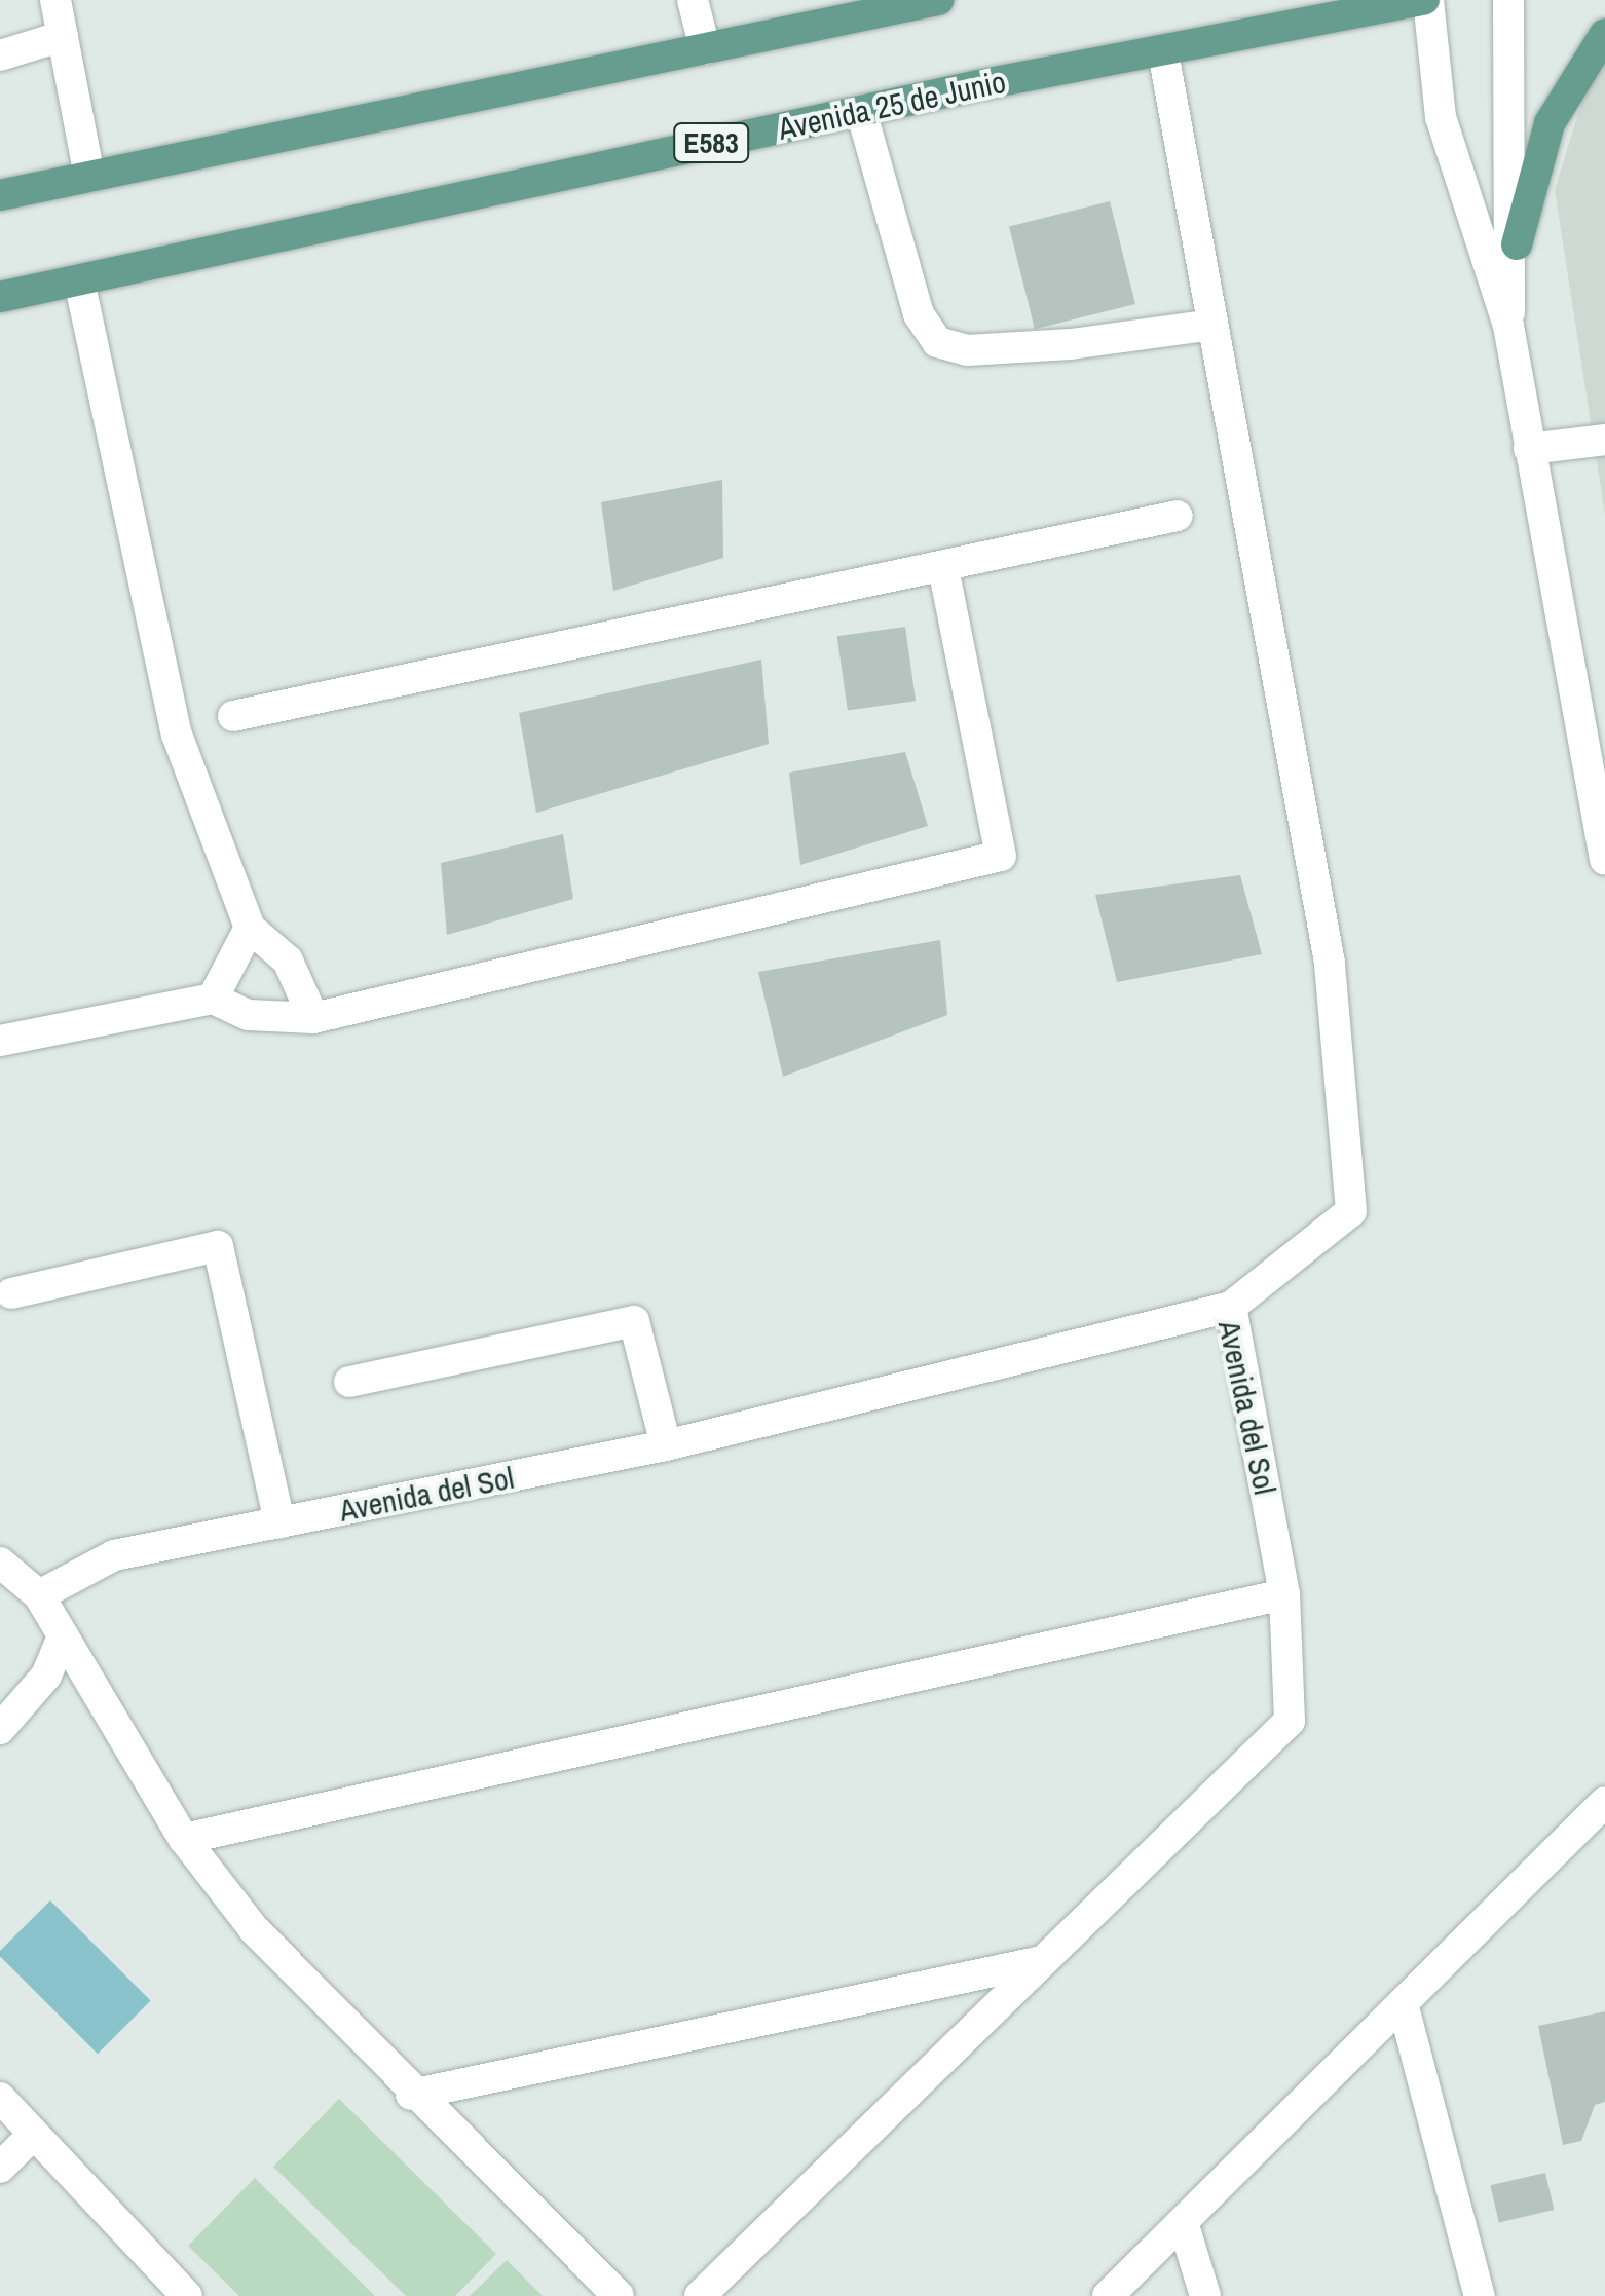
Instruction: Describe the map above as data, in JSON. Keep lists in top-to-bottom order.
{
  "streets": {
    "main road": ["Avenida 25 de Junio", "E583"],
    "street": ["Avenida del Sol"]
  }
}
